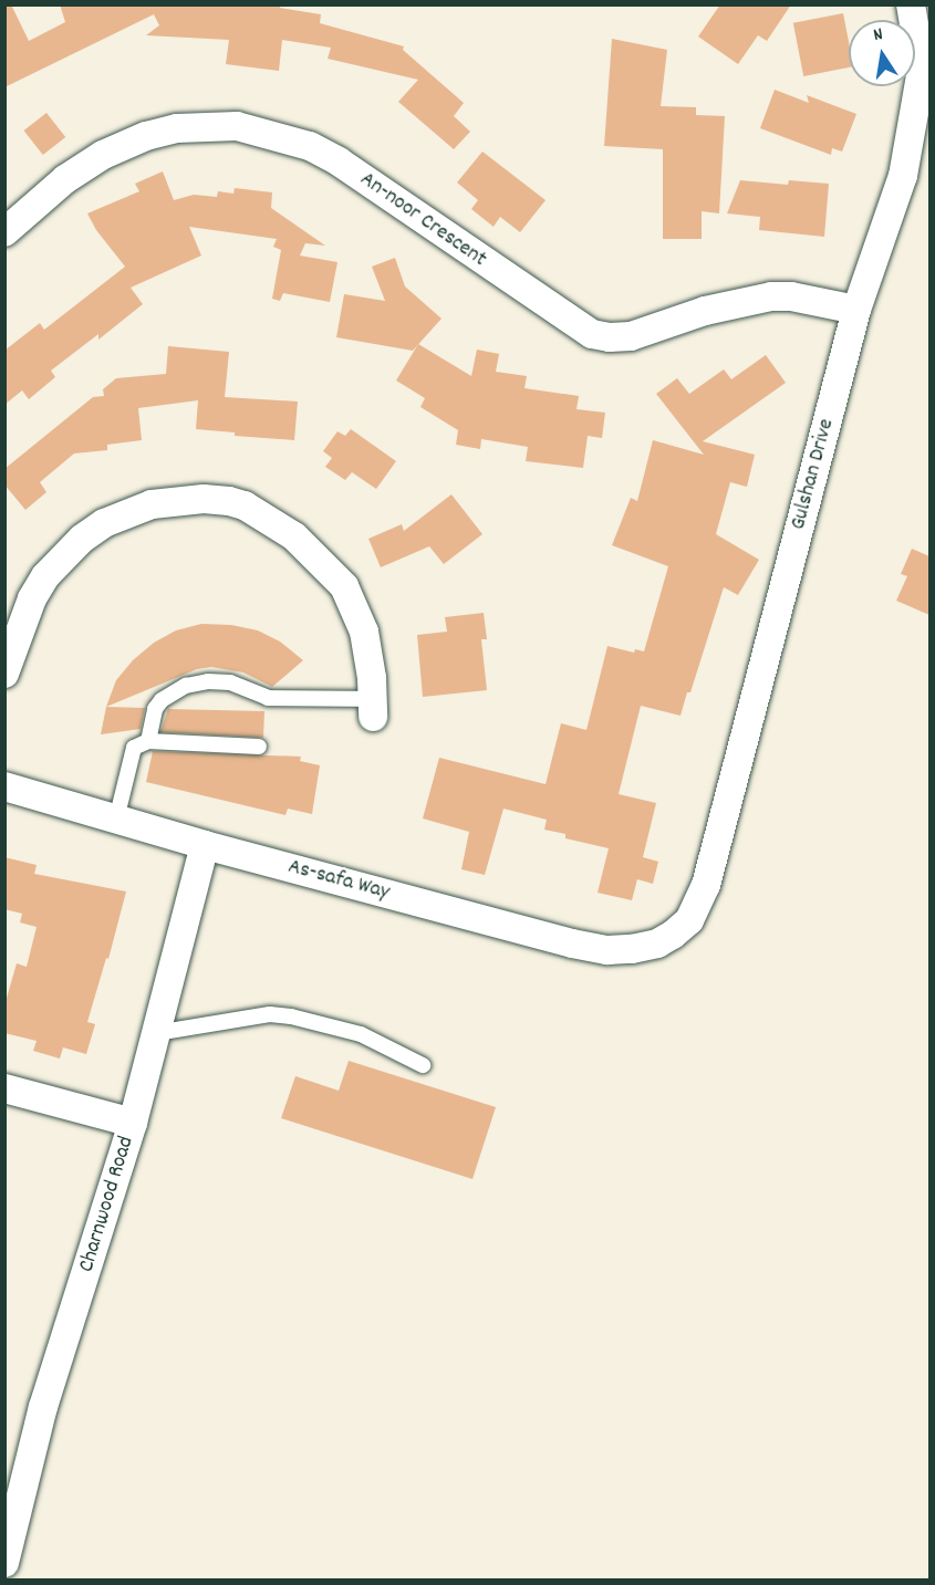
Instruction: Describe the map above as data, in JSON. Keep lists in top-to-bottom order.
{
  "streets": {
    "street": [
      "An-noor Crescent",
      "Gulshan Drive",
      "As-safa Way",
      "Charnwood Road"
    ]
  },
  "crossings": [
    ["An-noor Crescent", "Gulshan Drive"],
    ["Gulshan Drive", "As-safa Way"],
    ["As-safa Way", "Charnwood Road"]
  ],
  "north": "top"
}
